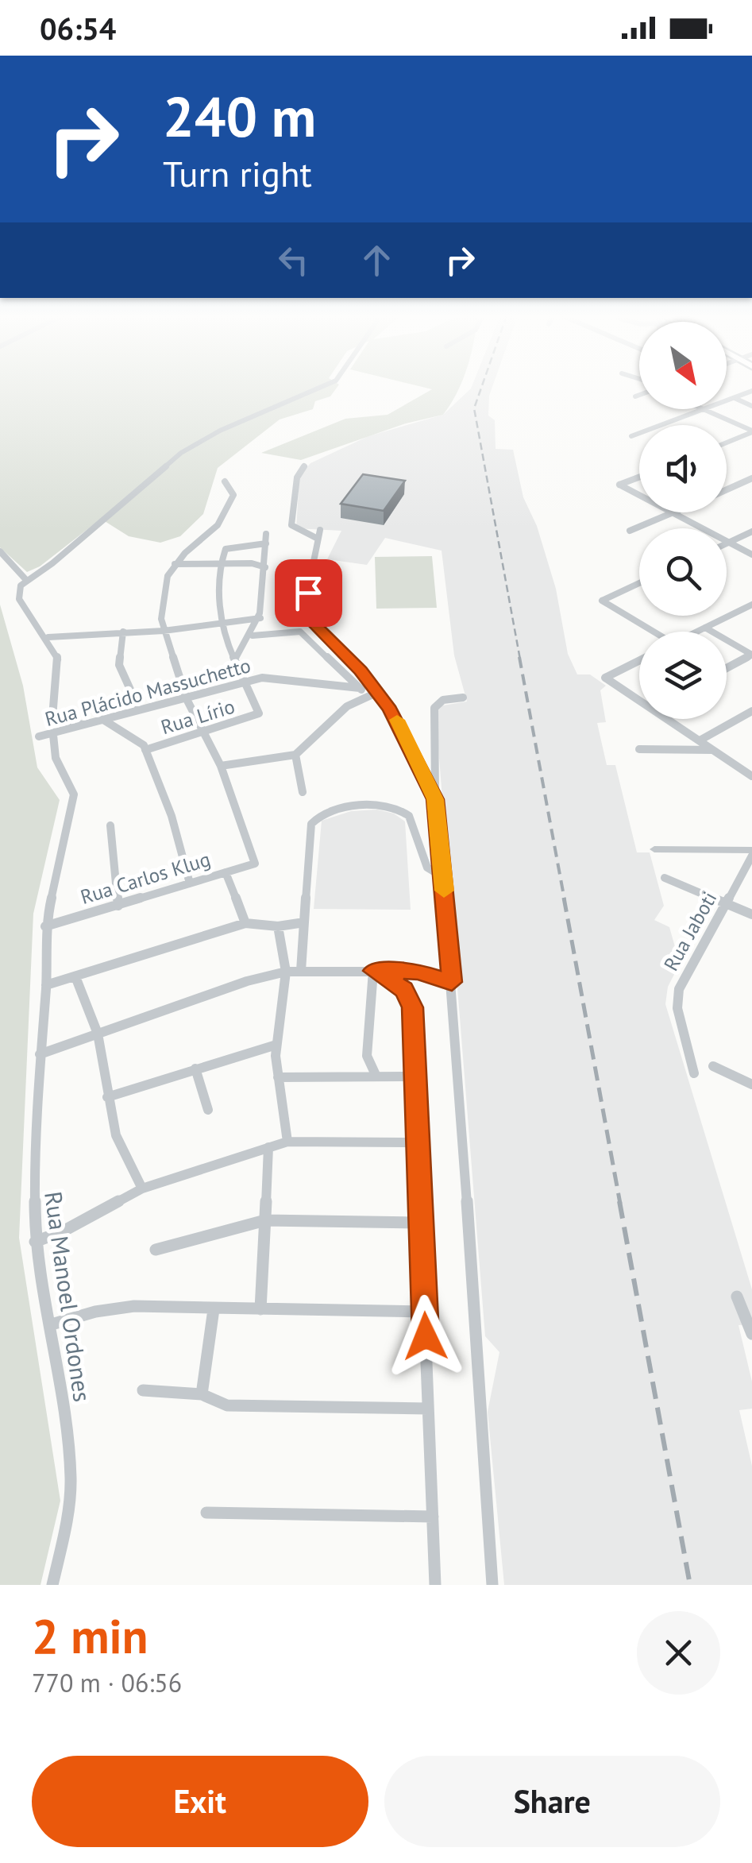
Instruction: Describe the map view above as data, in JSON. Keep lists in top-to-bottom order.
{
  "streets": {
    "street": [
      "Rua Plácido Massuchetto",
      "Rua Lírio",
      "Rua Carlos Klug",
      "Rua Jaboti",
      "Rua Manoel Ordones"
    ]
  },
  "crossings": [
    ["Rua Plácido Massuchetto", "Rua Lírio"],
    ["Rua Plácido Massuchetto", "Rua Manoel Ordones"],
    ["Rua Carlos Klug", "Rua Manoel Ordones"]
  ],
  "north": "bottom right",
  "page": {
    "status": "06:54",
    "turn": ["240 m", "Turn right"],
    "heading": ["2 min", "770 m · 06:56"],
    "buttons": ["Exit", "Share"]
  }
}
